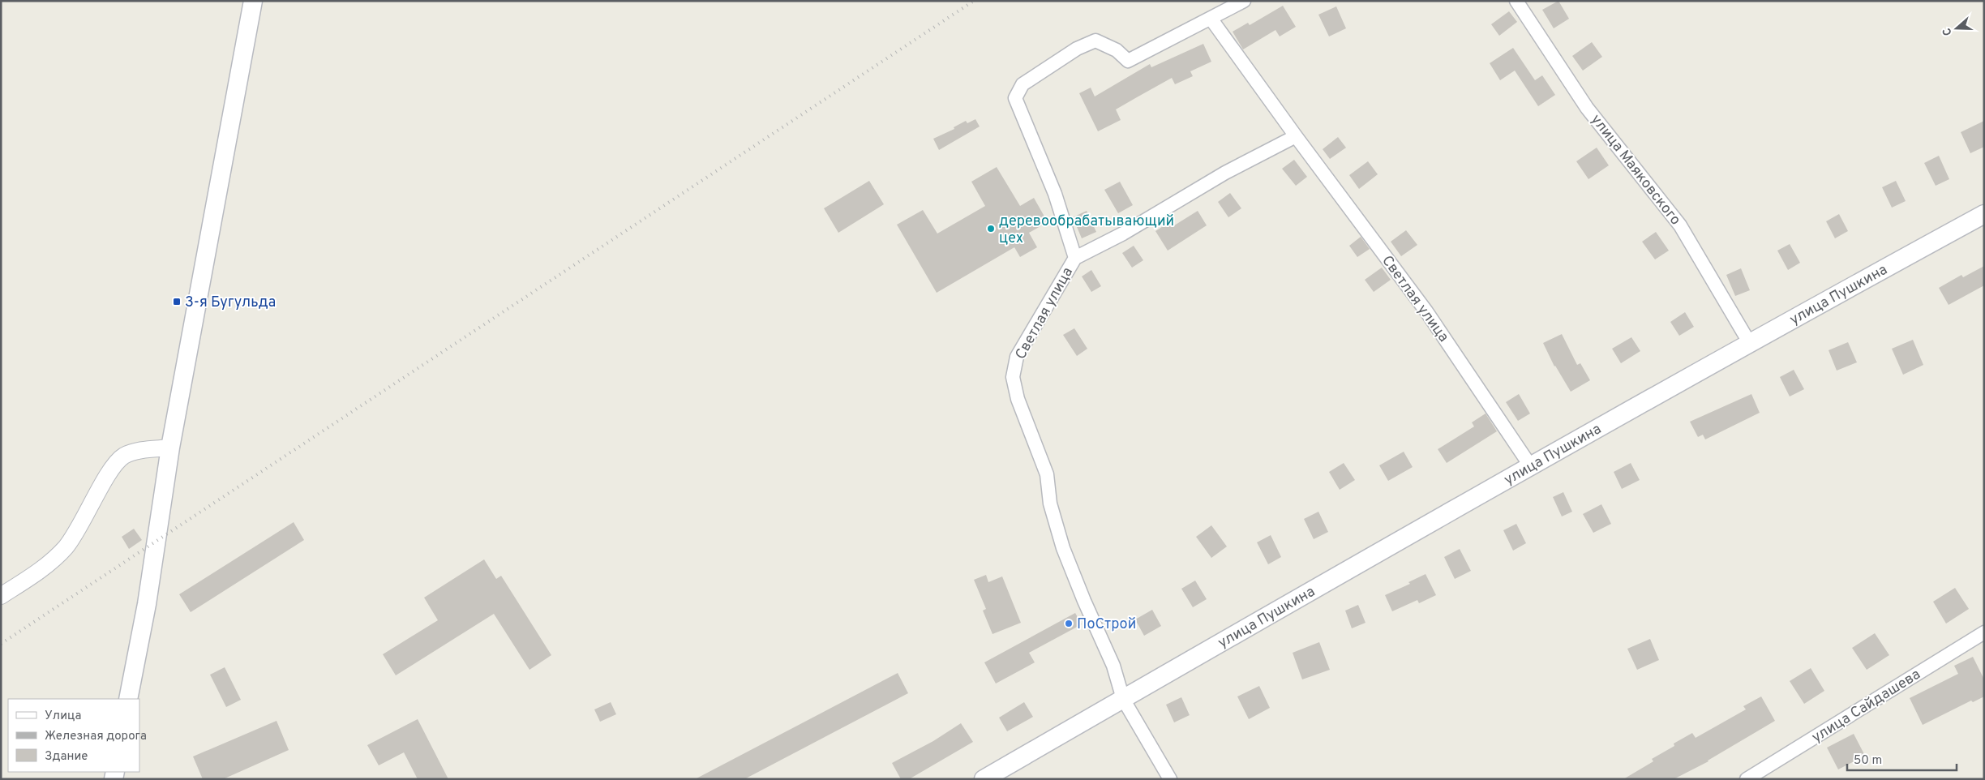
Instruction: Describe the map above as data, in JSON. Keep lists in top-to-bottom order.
{
  "streets": {
    "main road": ["улица Пушкина"],
    "street": ["улица Маяковского", "Светлая улица", "улица Сайдашева"]
  },
  "crossings": [
    ["улица Маяковского", "улица Пушкина"],
    ["улица Пушкина", "Светлая улица"]
  ],
  "places": {
    "other": ["деревообрабатывающий цех", "ПоСтрой"],
    "transit": ["3-я Бугульда"]
  },
  "legend": ["Улица", "Железная дорога", "Здание"],
  "scale_bar": "50 m",
  "north": "left"
}
